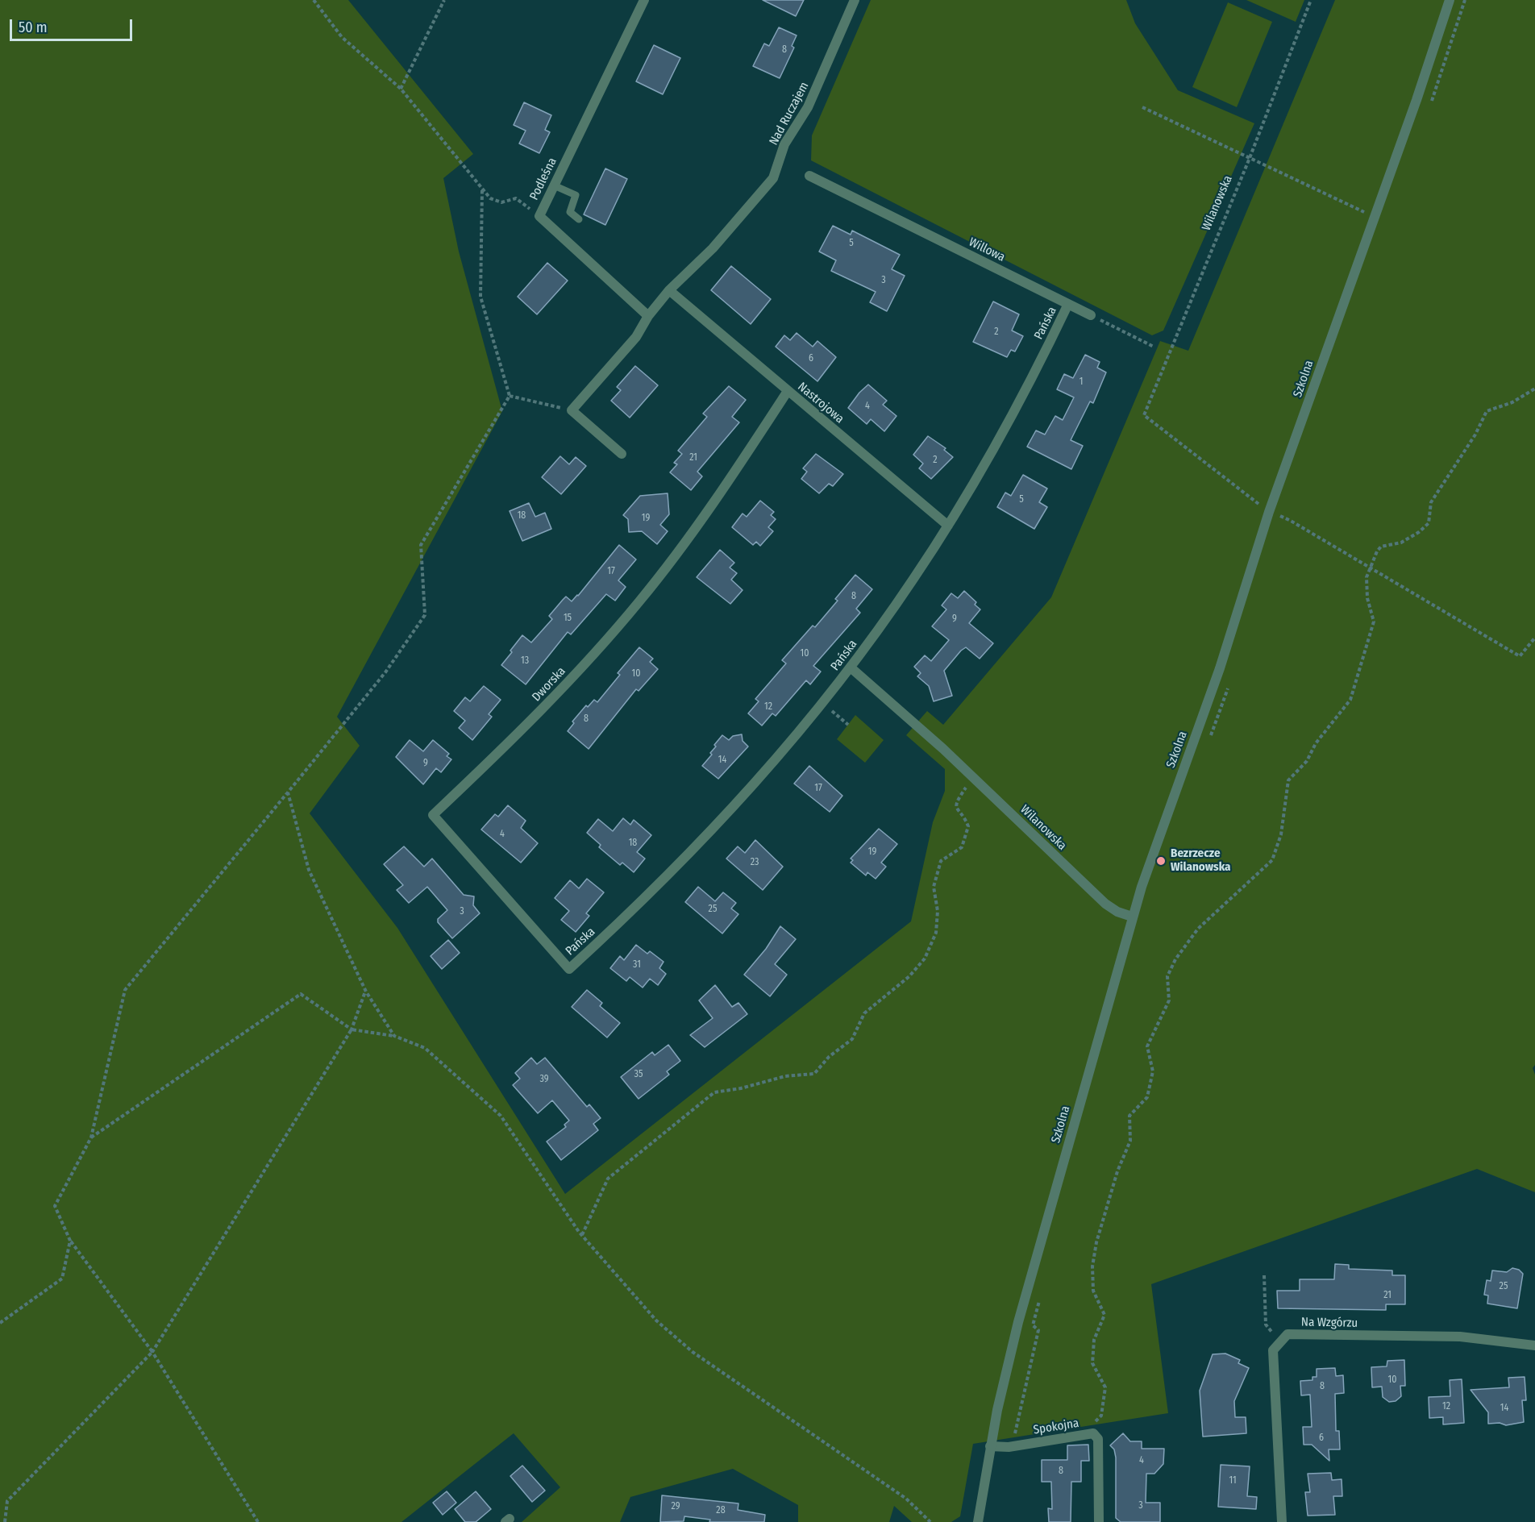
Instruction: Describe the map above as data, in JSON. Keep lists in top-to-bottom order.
{
  "streets": {
    "street": [
      "Nad Ruczajem",
      "Podleśna",
      "Wilanowska",
      "Willowa",
      "Pańska",
      "Szkolna",
      "Nastrojowa",
      "Dworska",
      "Na Wzgórzu",
      "Spokojna"
    ]
  },
  "crossings": [
    ["Nad Ruczajem", "Nastrojowa"],
    ["Wilanowska", "Pańska"],
    ["Wilanowska", "Szkolna"],
    ["Willowa", "Pańska"],
    ["Pańska", "Nastrojowa"],
    ["Pańska", "Dworska"],
    ["Szkolna", "Spokojna"],
    ["Nastrojowa", "Dworska"]
  ],
  "places": ["Bezrzecze Wilanowska"],
  "house_numbers": [
    "8",
    "5",
    "3",
    "2",
    "6",
    "1",
    "4",
    "21",
    "2",
    "5",
    "18",
    "19",
    "17",
    "8",
    "15",
    "9",
    "10",
    "13",
    "10",
    "12",
    "8",
    "14",
    "9",
    "17",
    "4",
    "18",
    "19",
    "23",
    "25",
    "3",
    "31",
    "35",
    "39",
    "25",
    "21",
    "10",
    "8",
    "12",
    "14",
    "6",
    "4",
    "8",
    "11",
    "3",
    "29",
    "28"
  ],
  "scale_bar": "50 m"
}
